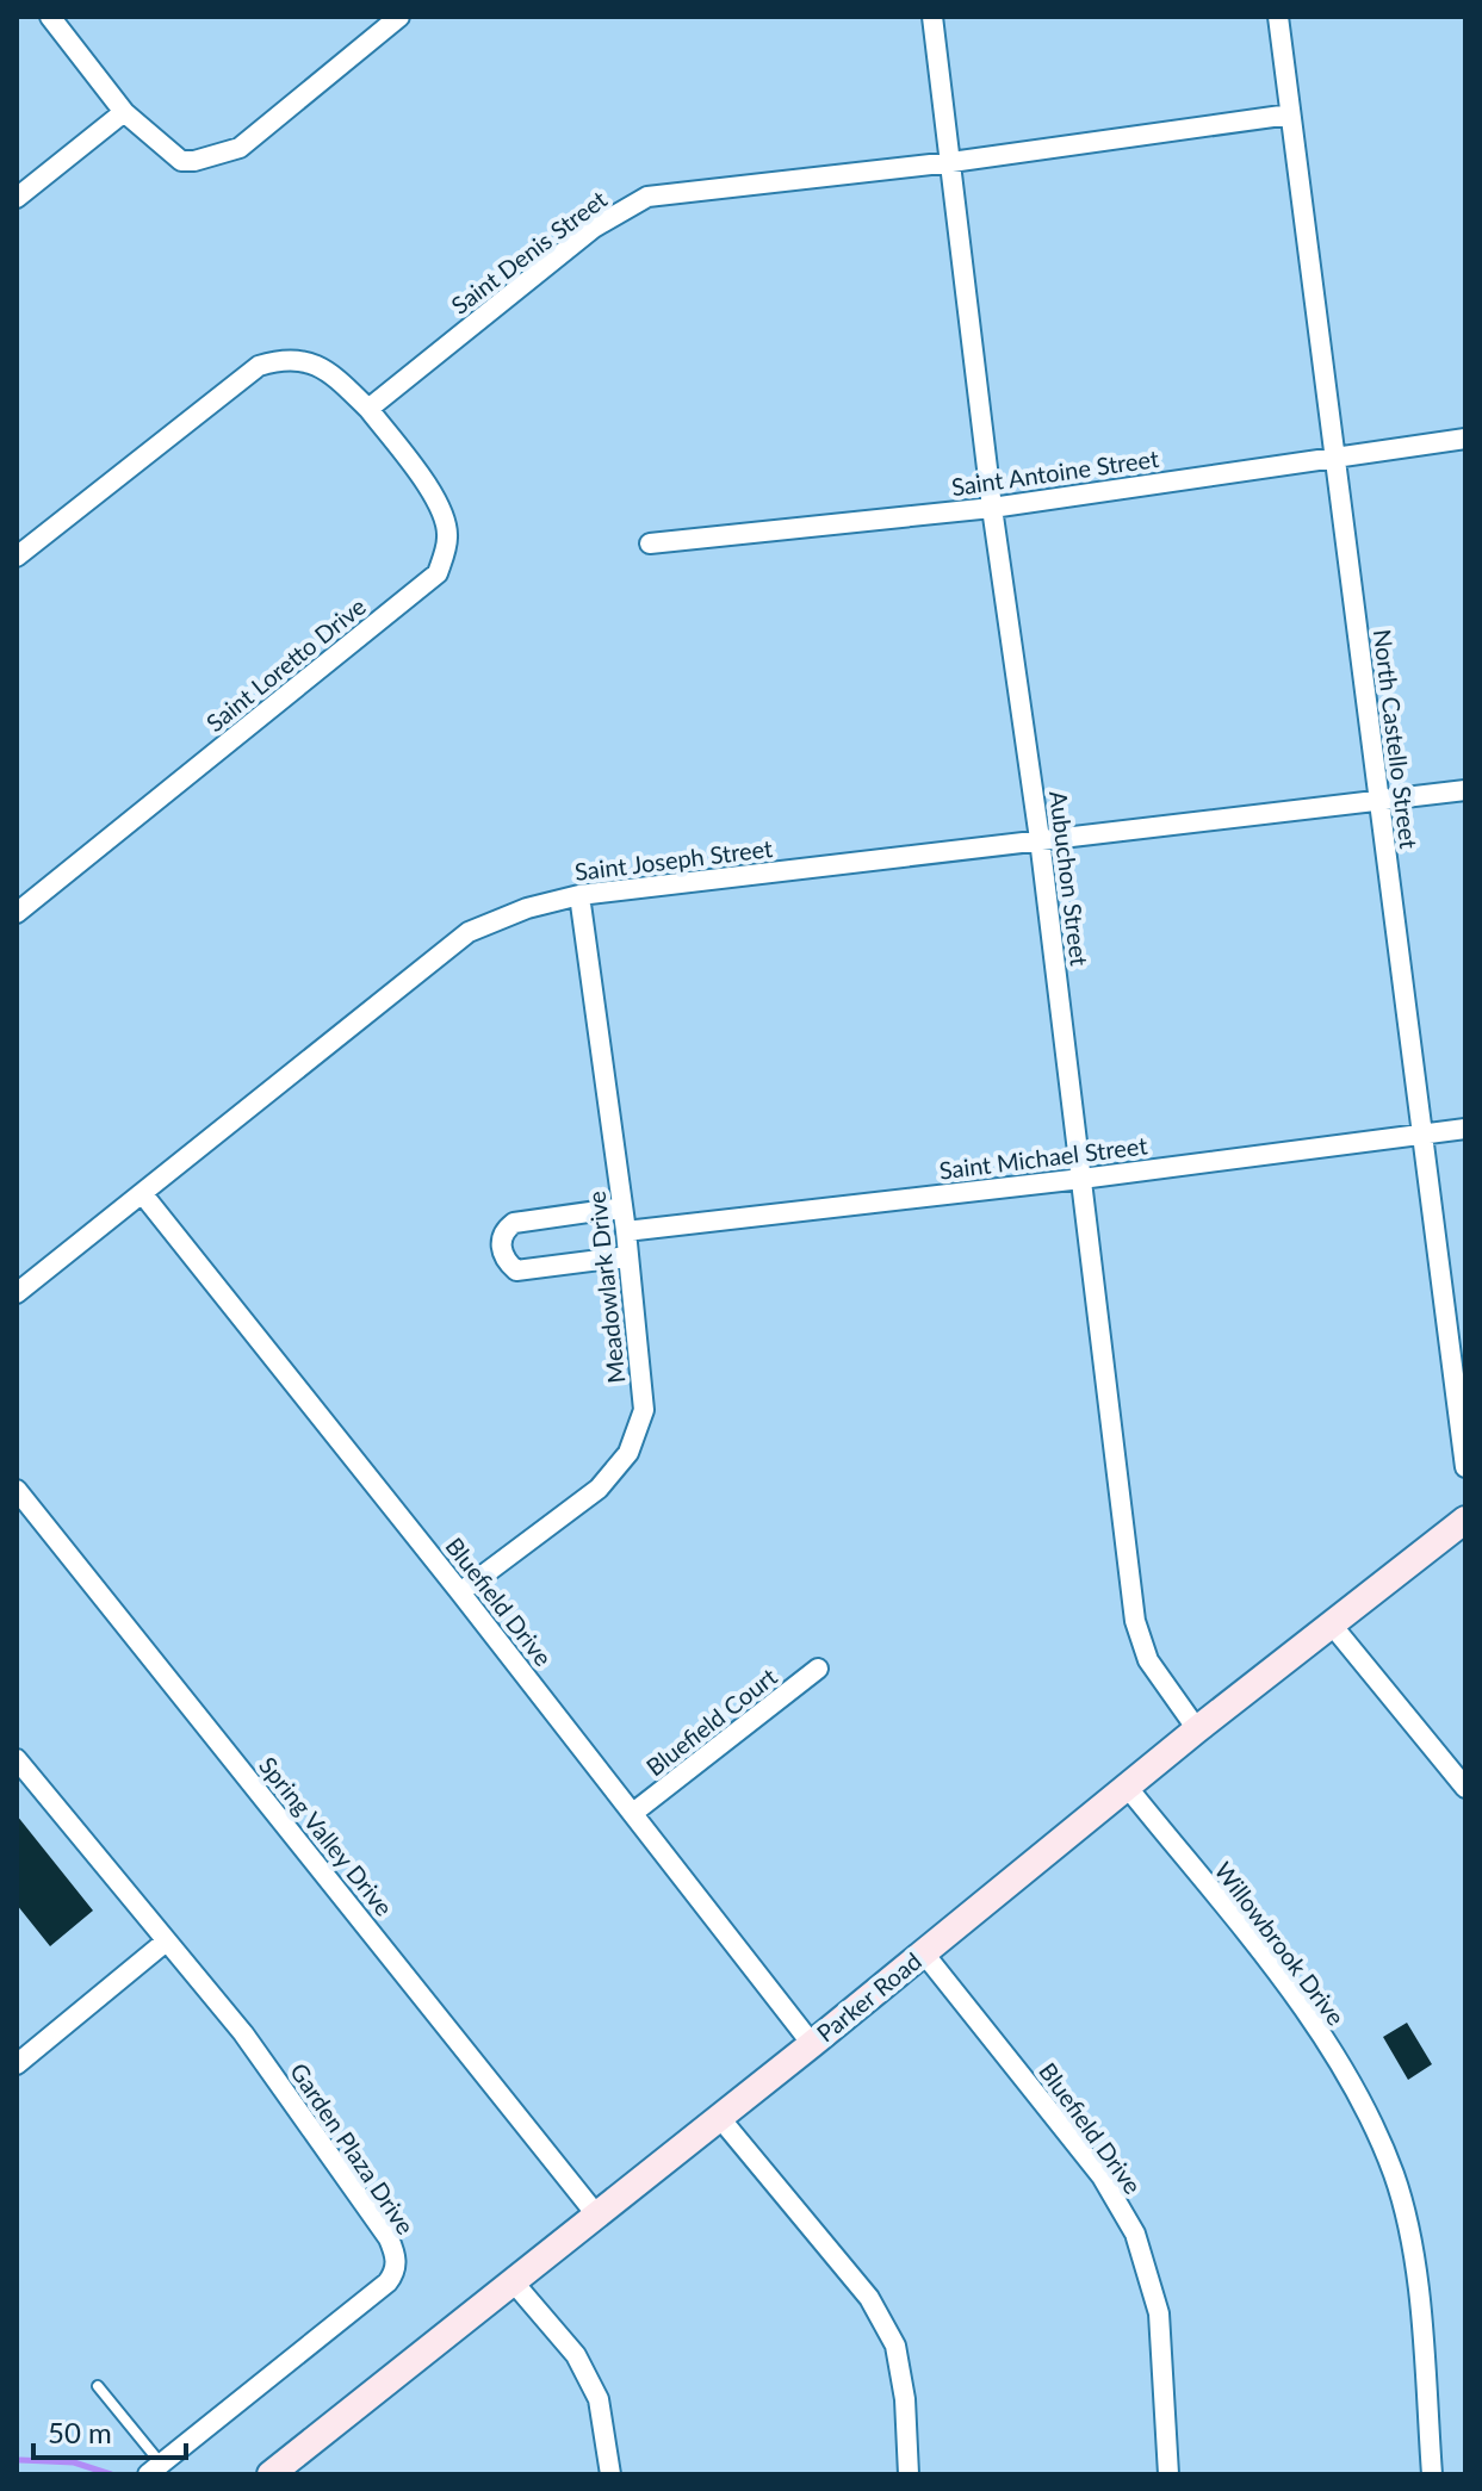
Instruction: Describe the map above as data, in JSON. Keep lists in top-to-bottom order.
{
  "streets": {
    "main road": ["Parker Road"],
    "street": [
      "Saint Denis Street",
      "Saint Antoine Street",
      "Saint Loretto Drive",
      "North Castello Street",
      "Saint Joseph Street",
      "Aubuchon Street",
      "Saint Michael Street",
      "Meadowlark Drive",
      "Bluefield Drive",
      "Bluefield Court",
      "Spring Valley Drive",
      "Willowbrook Drive",
      "Garden Plaza Drive"
    ]
  },
  "crossings": [
    ["Saint Denis Street", "Saint Loretto Drive"],
    ["Saint Denis Street", "North Castello Street"],
    ["Saint Denis Street", "Aubuchon Street"],
    ["Saint Antoine Street", "North Castello Street"],
    ["Saint Antoine Street", "Aubuchon Street"],
    ["North Castello Street", "Saint Joseph Street"],
    ["North Castello Street", "Saint Michael Street"],
    ["Saint Joseph Street", "Aubuchon Street"],
    ["Saint Joseph Street", "Meadowlark Drive"],
    ["Saint Joseph Street", "Bluefield Drive"],
    ["Aubuchon Street", "Saint Michael Street"],
    ["Aubuchon Street", "Parker Road"],
    ["Saint Michael Street", "Meadowlark Drive"],
    ["Meadowlark Drive", "Bluefield Drive"],
    ["Bluefield Drive", "Bluefield Court"],
    ["Bluefield Drive", "Parker Road"],
    ["Spring Valley Drive", "Parker Road"],
    ["Willowbrook Drive", "Parker Road"]
  ],
  "scale_bar": "50 m"
}
